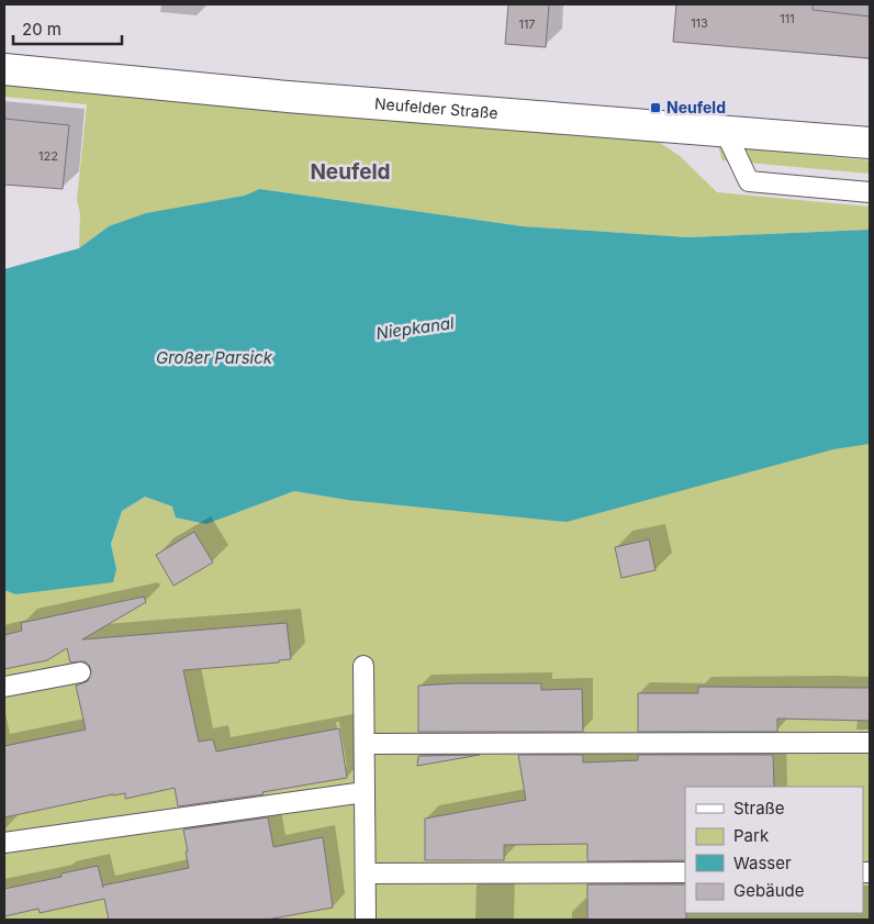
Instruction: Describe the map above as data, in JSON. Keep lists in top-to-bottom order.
{
  "streets": {
    "main road": ["Neufelder Straße"]
  },
  "districts": ["Neufeld"],
  "water": ["Niepkanal", "Großer Parsick"],
  "places": {
    "transit": ["Neufeld"]
  },
  "house_numbers": [
    "111",
    "113",
    "117",
    "122"
  ],
  "legend": [
    "Straße",
    "Park",
    "Wasser",
    "Gebäude"
  ],
  "scale_bar": "20 m"
}
